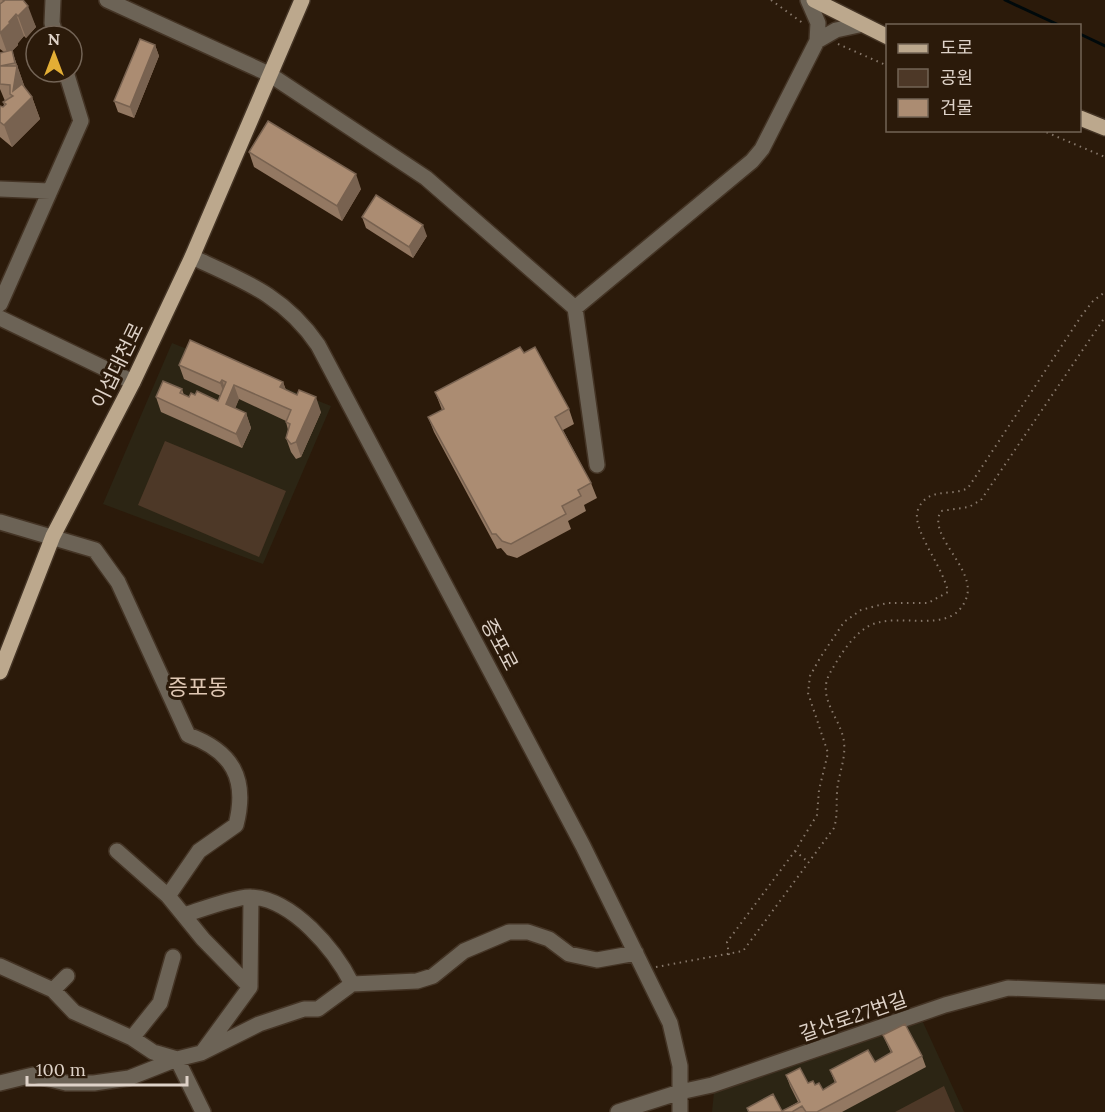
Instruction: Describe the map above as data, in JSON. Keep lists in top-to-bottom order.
{
  "streets": {
    "main road": ["이섭대천로"],
    "street": ["증포로", "갈산로27번길"]
  },
  "crossings": [
    ["이섭대천로", "증포로"],
    ["증포로", "갈산로27번길"]
  ],
  "districts": ["증포동"],
  "legend": ["도로", "공원", "건물"],
  "scale_bar": "100 m",
  "north": "top"
}
